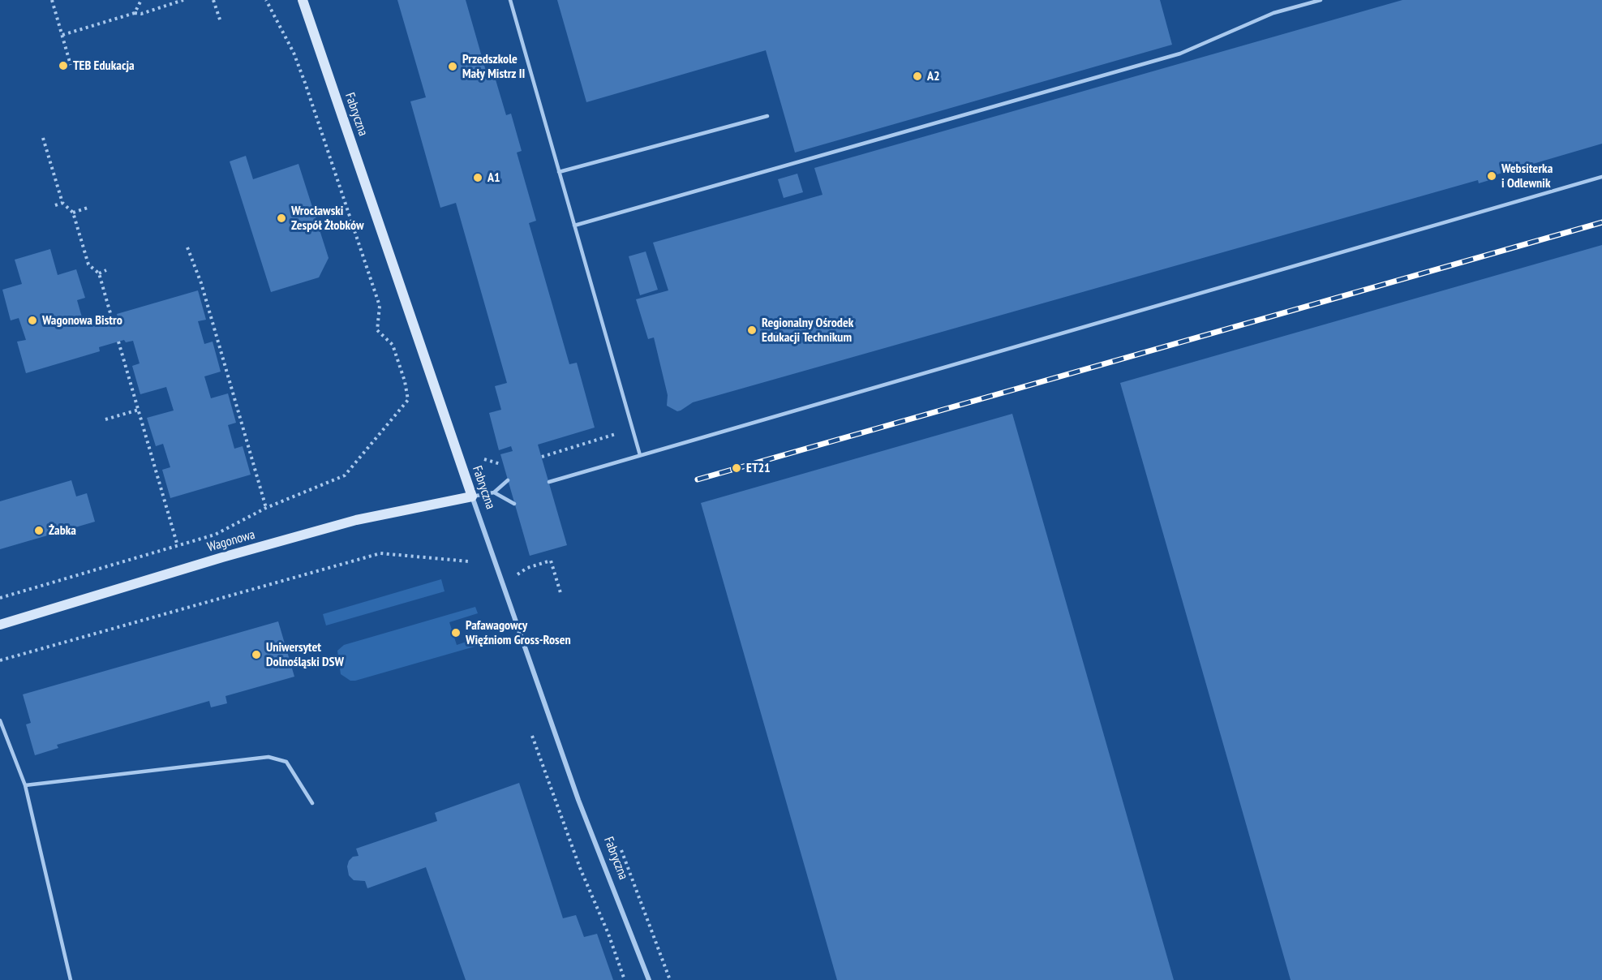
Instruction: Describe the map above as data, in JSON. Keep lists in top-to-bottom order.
{
  "streets": {
    "street": ["Fabryczna", "Wagonowa"]
  },
  "crossings": [
    ["Fabryczna", "Wagonowa"]
  ],
  "places": [
    "TEB Edukacja",
    "Przedszkole Mały Mistrz II",
    "A2",
    "Websiterka i Odlewnik",
    "A1",
    "Wrocławski Zespół Żłobków",
    "Wagonowa Bistro",
    "Regionalny Ośrodek Edukacji Technikum",
    "ET21",
    "Żabka",
    "Pafawagowcy Więźniom Gross-Rosen",
    "Uniwersytet Dolnośląski DSW"
  ]
}
